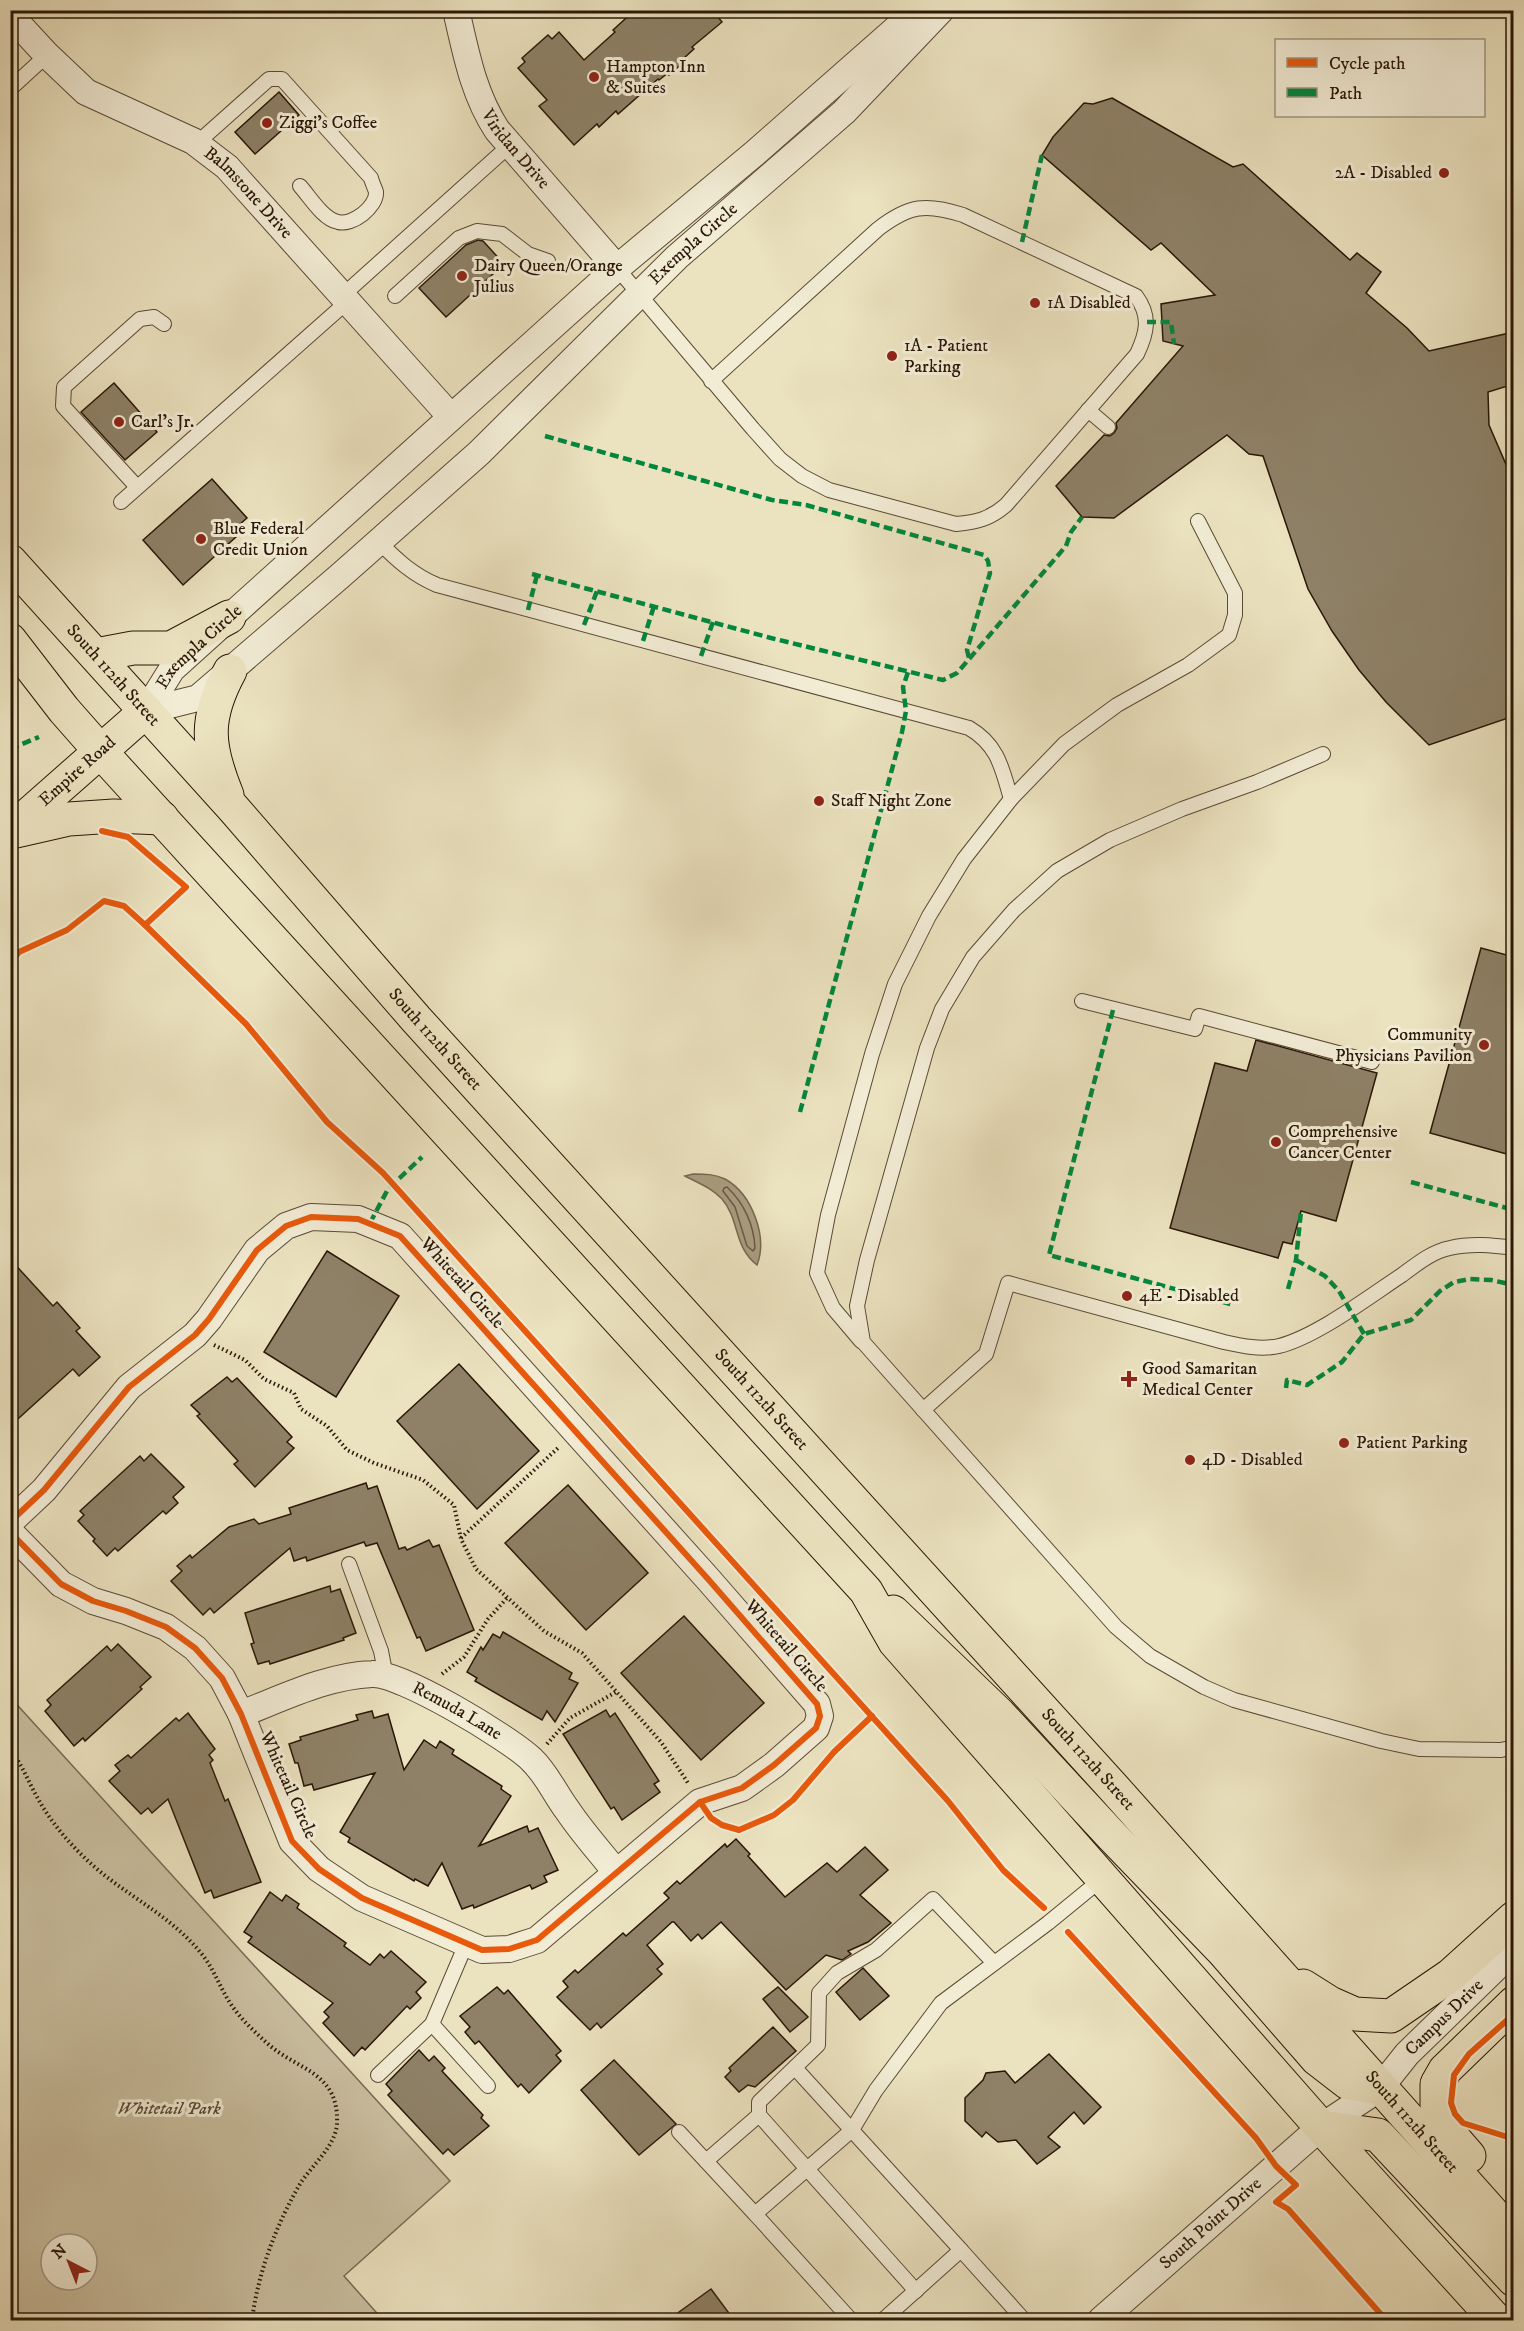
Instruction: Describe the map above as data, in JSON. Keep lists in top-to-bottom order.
{
  "streets": {
    "main road": ["South 112th Street", "Empire Road"],
    "street": [
      "Viridan Drive",
      "Balmstone Drive",
      "Exempla Circle",
      "Whitetail Circle",
      "Remuda Lane",
      "Campus Drive",
      "South Point Drive"
    ]
  },
  "crossings": [
    ["Viridan Drive", "Exempla Circle"],
    ["Balmstone Drive", "Exempla Circle"],
    ["Exempla Circle", "South 112th Street"],
    ["Exempla Circle", "Empire Road"],
    ["South 112th Street", "Empire Road"],
    ["South 112th Street", "Campus Drive"],
    ["South 112th Street", "South Point Drive"],
    ["Whitetail Circle", "Remuda Lane"],
    ["Campus Drive", "South Point Drive"]
  ],
  "parks": ["Whitetail Park"],
  "places": {
    "other": [
      "Hampton Inn & Suites",
      "Ziggi's Coffee",
      "2A - Disabled",
      "Dairy Queen/Orange Julius",
      "1A Disabled",
      "1A - Patient Parking",
      "Carl's Jr.",
      "Blue Federal Credit Union",
      "Staff Night Zone",
      "Community Physicians Pavilion",
      "Comprehensive Cancer Center",
      "4E - Disabled",
      "Patient Parking",
      "4D - Disabled"
    ],
    "health": ["Good Samaritan Medical Center"]
  },
  "legend": ["Cycle path", "Path"],
  "north": "top left"
}
